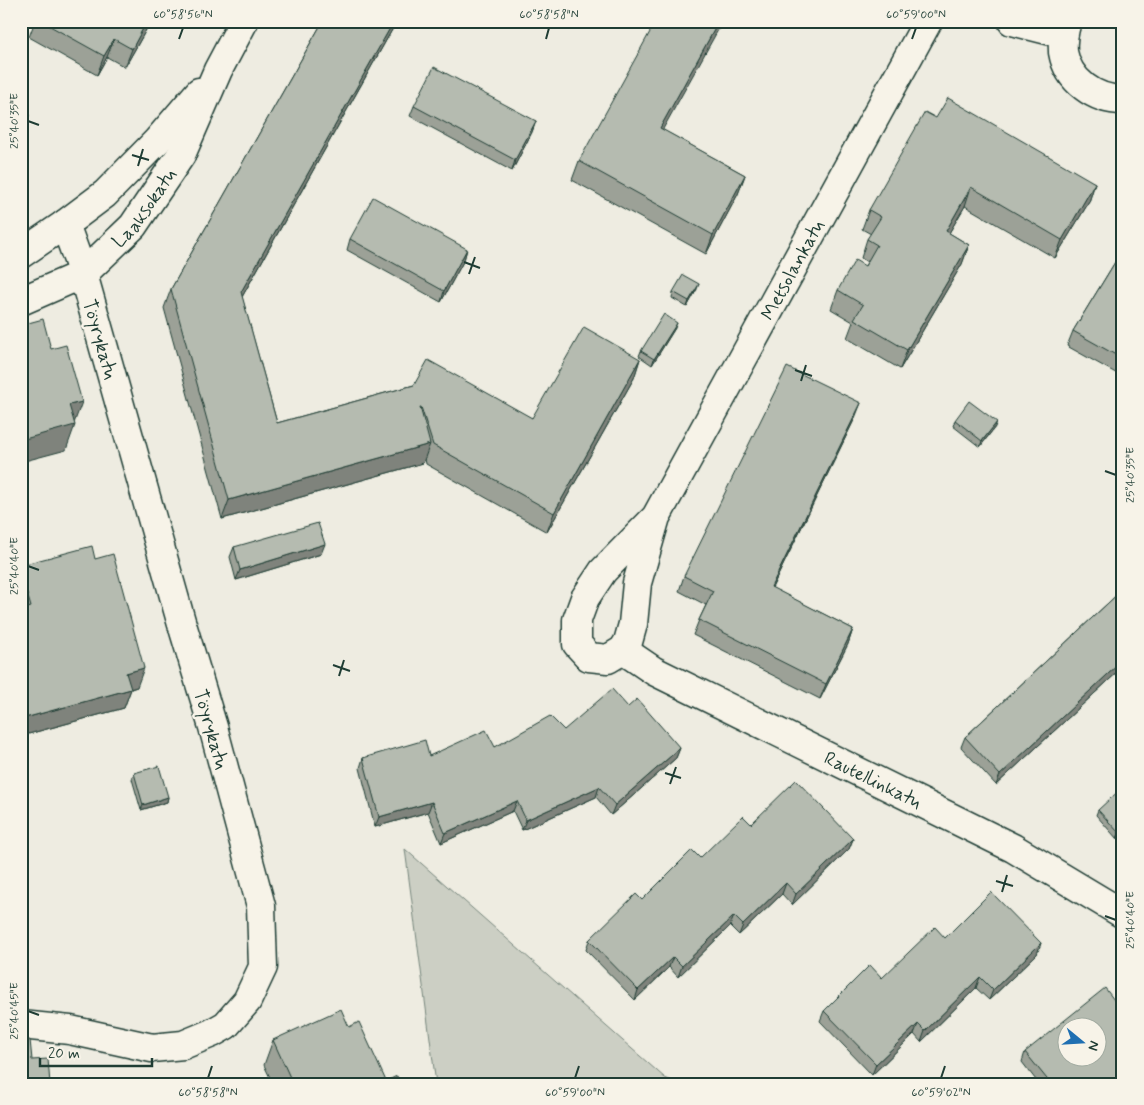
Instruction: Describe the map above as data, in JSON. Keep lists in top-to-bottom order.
{
  "streets": {
    "street": [
      "Laaksokatu",
      "Metsolankatu",
      "Töyrykatu",
      "Rautellinkatu"
    ]
  },
  "crossings": [
    ["Laaksokatu", "Töyrykatu"],
    ["Metsolankatu", "Rautellinkatu"]
  ],
  "scale_bar": "20 m",
  "north": "right",
  "coordinates": [
    "60°58'56\"N",
    "60°58'58\"N",
    "60°59'00\"N",
    "25°40'35\"E",
    "25°40'40\"E",
    "25°40'45\"E",
    "60°59'02\"N"
  ]
}
